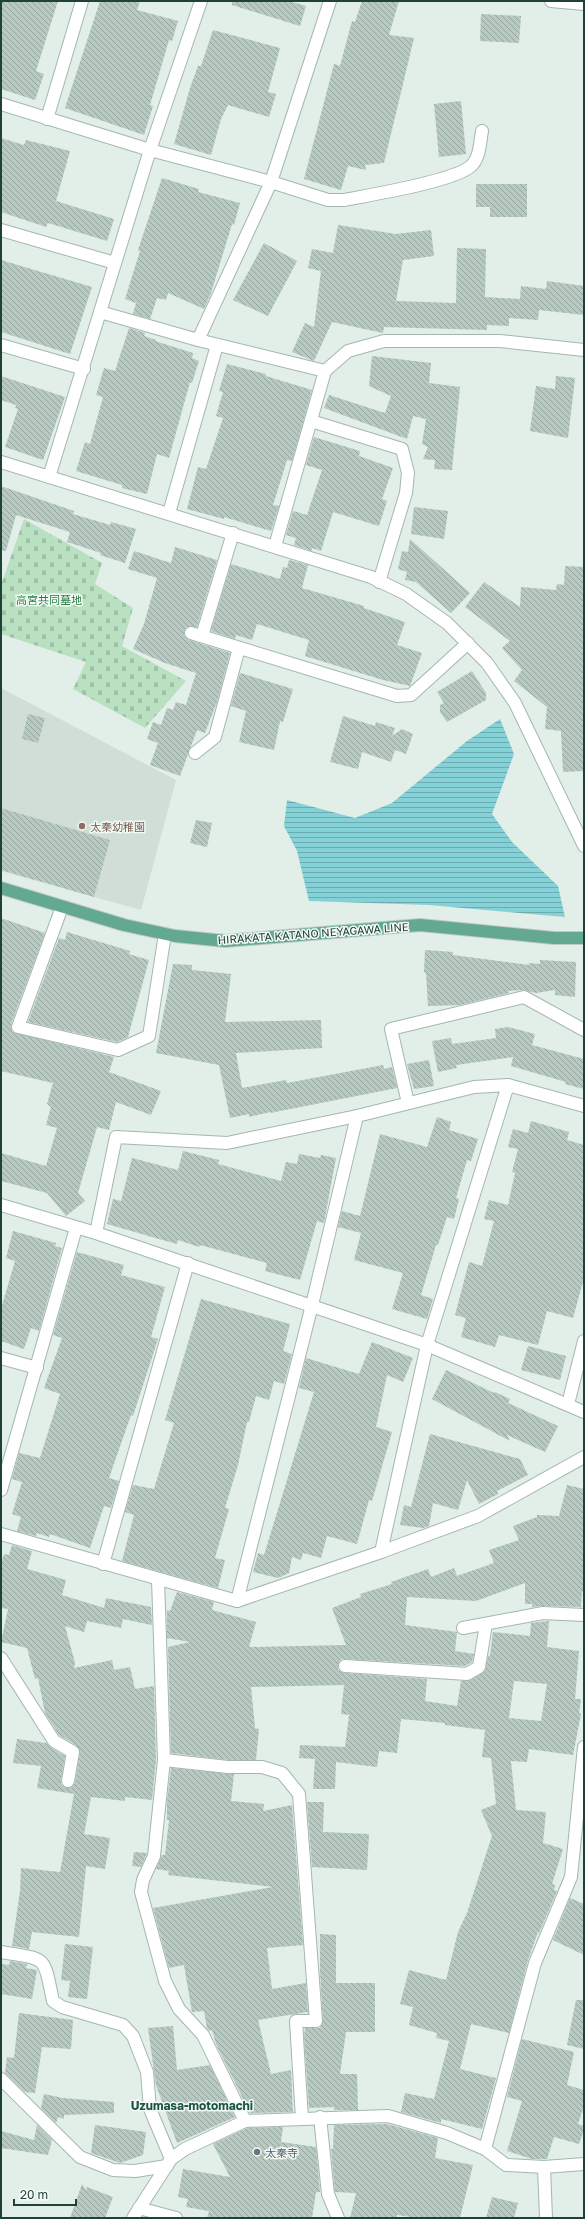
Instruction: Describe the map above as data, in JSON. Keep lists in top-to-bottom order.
{
  "streets": {
    "main road": ["HIRAKATA KATANO NEYAGAWA LINE"]
  },
  "districts": ["Uzumasa-motomachi"],
  "parks": ["高宮共同墓地"],
  "places": ["太秦幼稚園", "太秦寺"],
  "scale_bar": "20 m"
}
